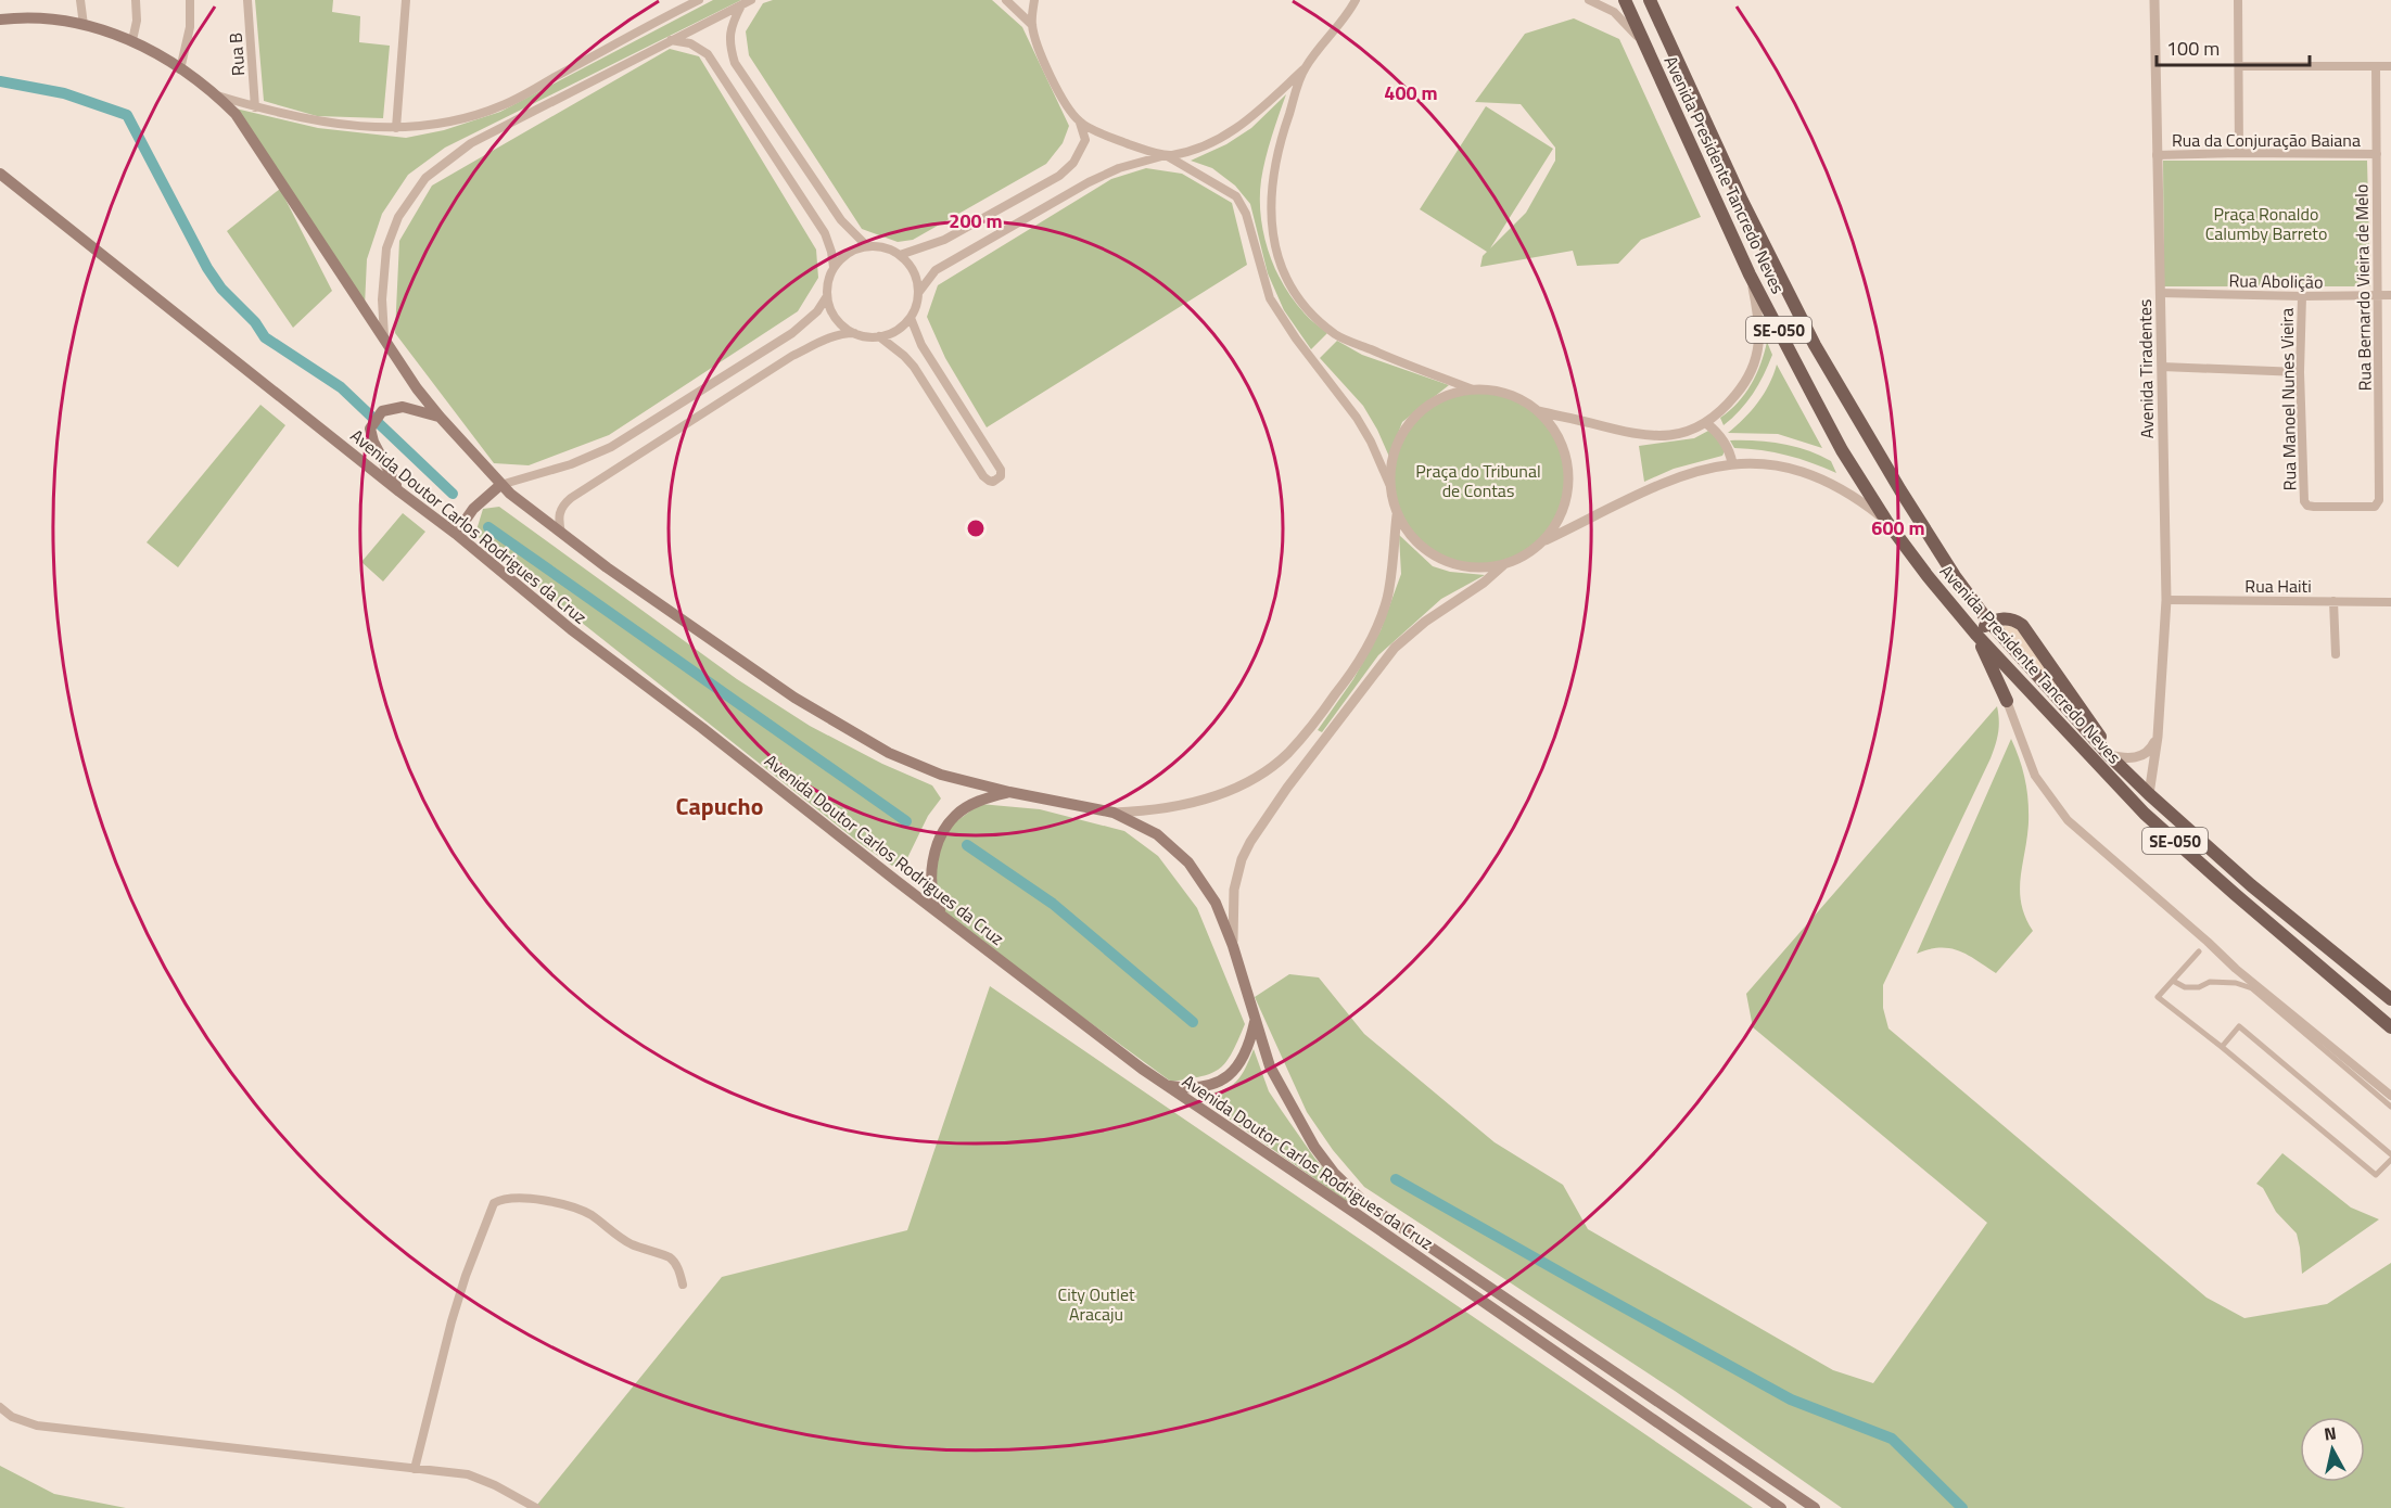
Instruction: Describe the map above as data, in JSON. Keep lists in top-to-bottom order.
{
  "streets": {
    "main road": ["Avenida Presidente Tancredo Neves", "SE-050", "Avenida Doutor Carlos Rodrigues da Cruz"],
    "street": [
      "Rua B",
      "Rua da Conjuração Baiana",
      "Rua Abolição",
      "Rua Bernardo Vieira de Melo",
      "Avenida Tiradentes",
      "Rua Manoel Nunes Vieira",
      "Rua Haiti"
    ]
  },
  "crossings": [
    ["Rua da Conjuração Baiana", "Rua Bernardo Vieira de Melo"],
    ["Rua da Conjuração Baiana", "Avenida Tiradentes"],
    ["Avenida Presidente Tancredo Neves", "Avenida Tiradentes"],
    ["Rua Abolição", "Rua Bernardo Vieira de Melo"],
    ["Rua Abolição", "Avenida Tiradentes"],
    ["Rua Abolição", "Rua Manoel Nunes Vieira"],
    ["Rua Bernardo Vieira de Melo", "Rua Manoel Nunes Vieira"],
    ["Avenida Tiradentes", "Rua Haiti"]
  ],
  "districts": ["Capucho"],
  "parks": ["Praça Ronaldo Calumby Barreto", "Praça do Tribunal de Contas", "City Outlet Aracaju"],
  "scale_bar": "100 m",
  "north": "top",
  "rings": ["400 m", "200 m", "600 m"]
}
